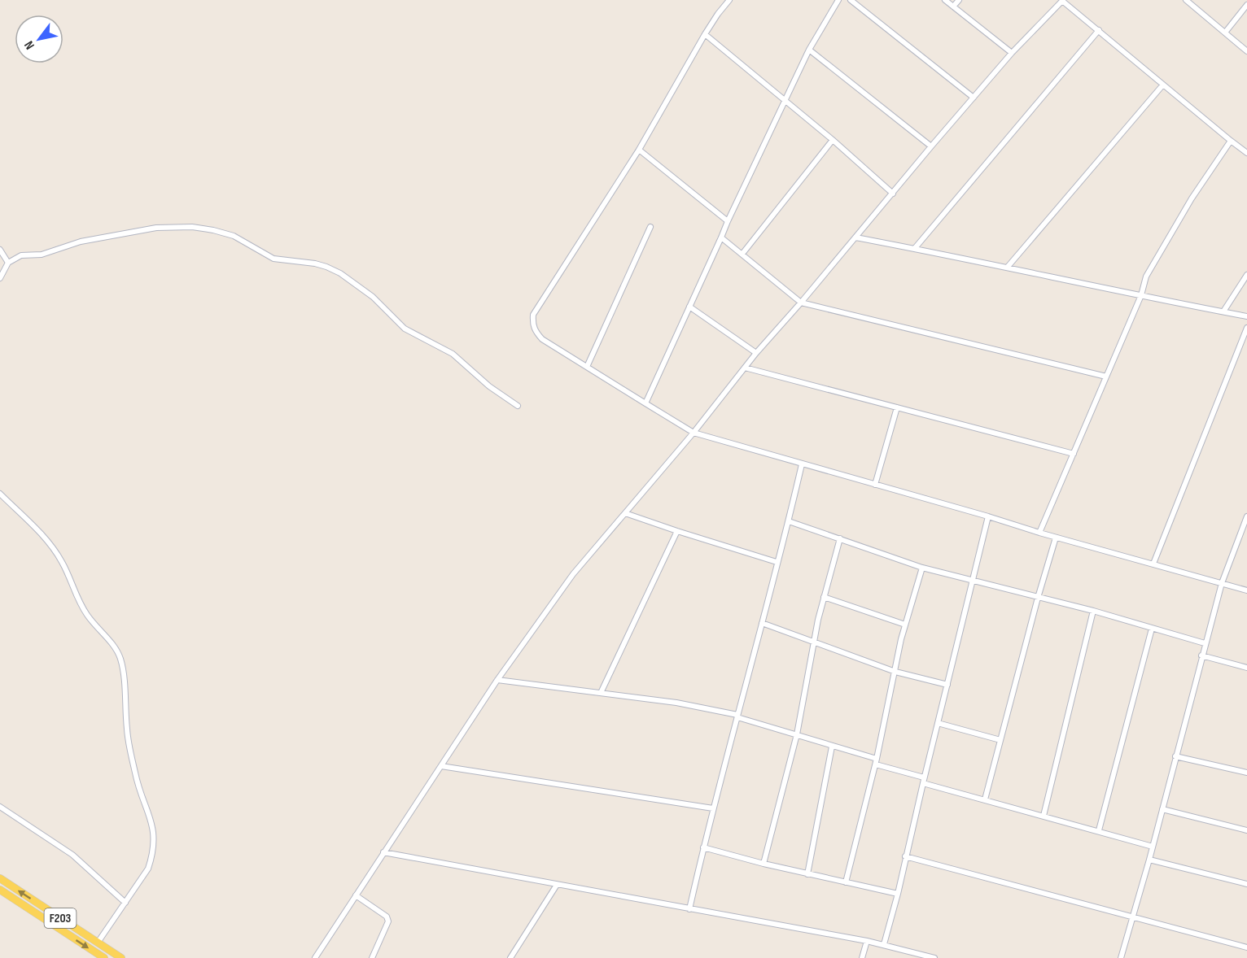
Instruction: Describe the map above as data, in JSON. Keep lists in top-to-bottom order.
{
  "streets": {
    "main road": ["F203"]
  },
  "north": "bottom left"
}
